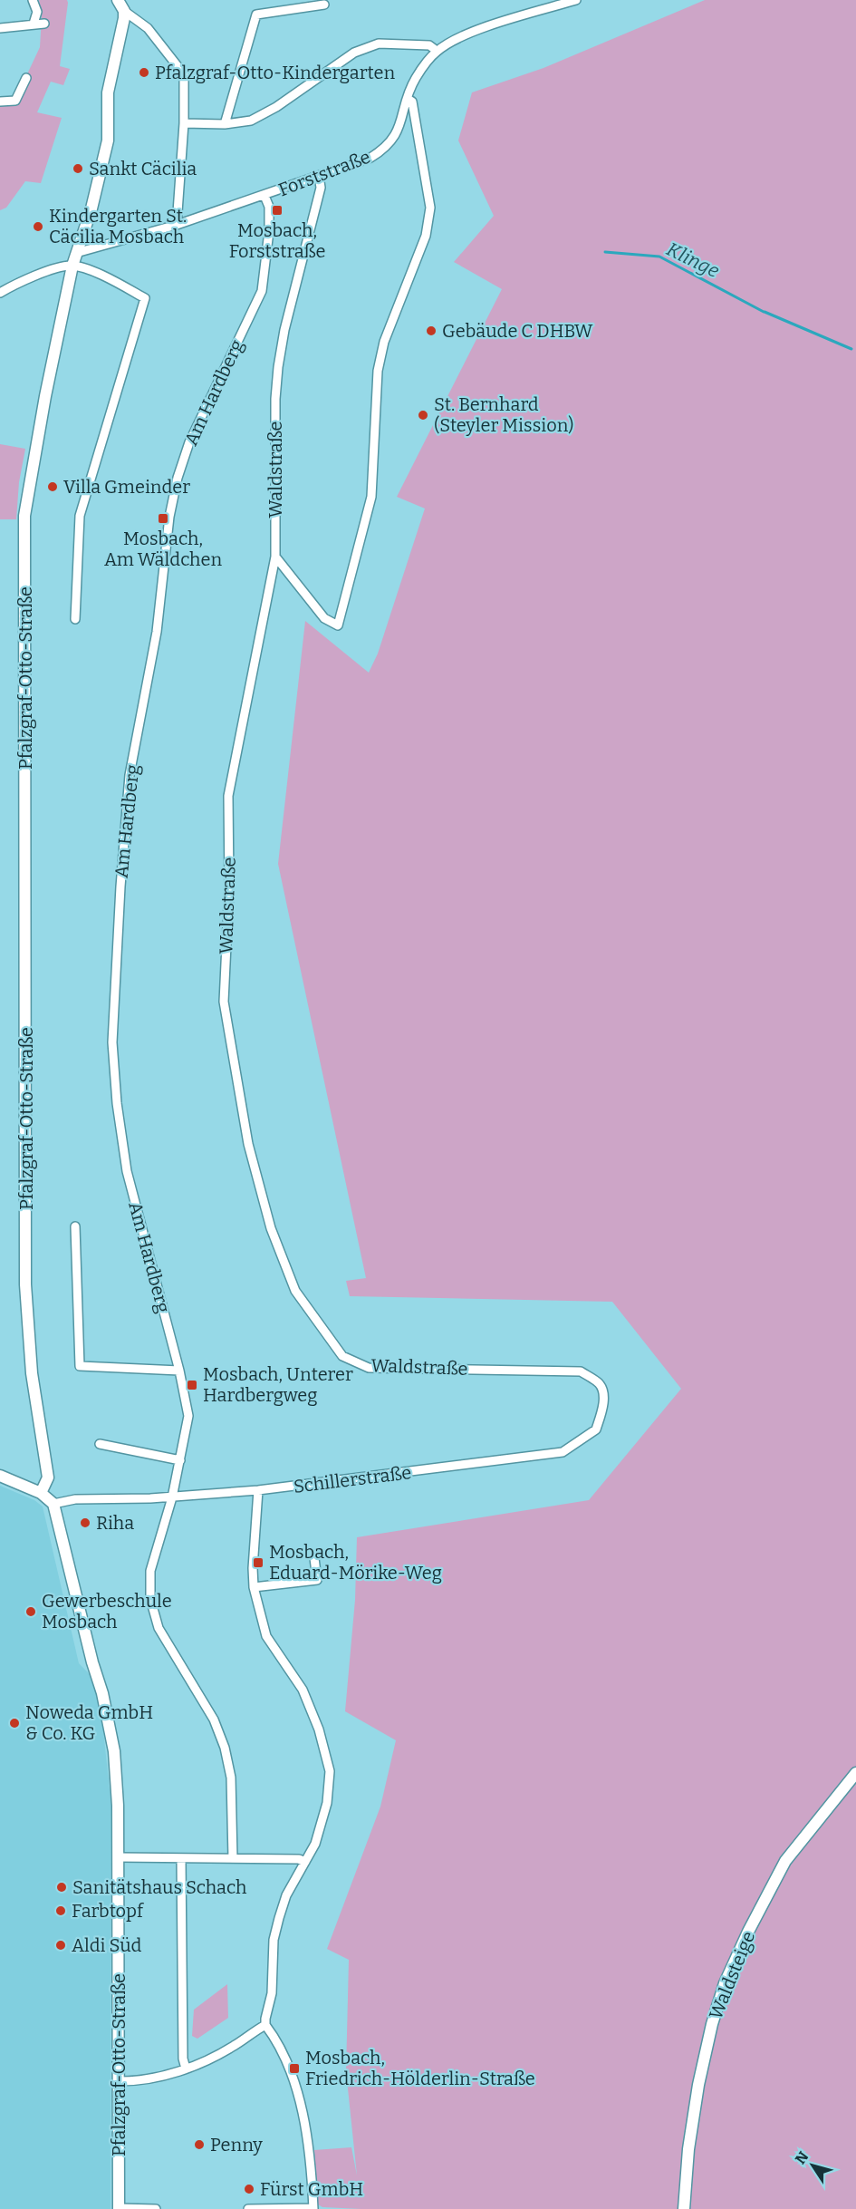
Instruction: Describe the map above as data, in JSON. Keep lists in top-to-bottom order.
{
  "streets": {
    "street": [
      "Forststraße",
      "Am Hardberg",
      "Waldstraße",
      "Pfalzgraf-Otto-Straße",
      "Schillerstraße",
      "Waldsteige"
    ]
  },
  "crossings": [
    ["Forststraße", "Am Hardberg"],
    ["Forststraße", "Waldstraße"],
    ["Forststraße", "Pfalzgraf-Otto-Straße"],
    ["Am Hardberg", "Schillerstraße"],
    ["Waldstraße", "Schillerstraße"],
    ["Pfalzgraf-Otto-Straße", "Schillerstraße"]
  ],
  "water": ["Klinge"],
  "places": {
    "other": [
      "Pfalzgraf-Otto-Kindergarten",
      "Sankt Cäcilia",
      "Kindergarten St. Cäcilia Mosbach",
      "Gebäude C DHBW",
      "St. Bernhard (Steyler Mission)",
      "Villa Gmeinder",
      "Riha",
      "Gewerbeschule Mosbach",
      "Noweda GmbH & Co. KG",
      "Sanitätshaus Schach",
      "Farbtopf",
      "Aldi Süd",
      "Penny",
      "Fürst GmbH"
    ],
    "transit": [
      "Mosbach, Forststraße",
      "Mosbach, Am Wäldchen",
      "Mosbach, Unterer Hardbergweg",
      "Mosbach, Eduard-Mörike-Weg",
      "Mosbach, Friedrich-Hölderlin-Straße"
    ]
  },
  "north": "top left"
}
